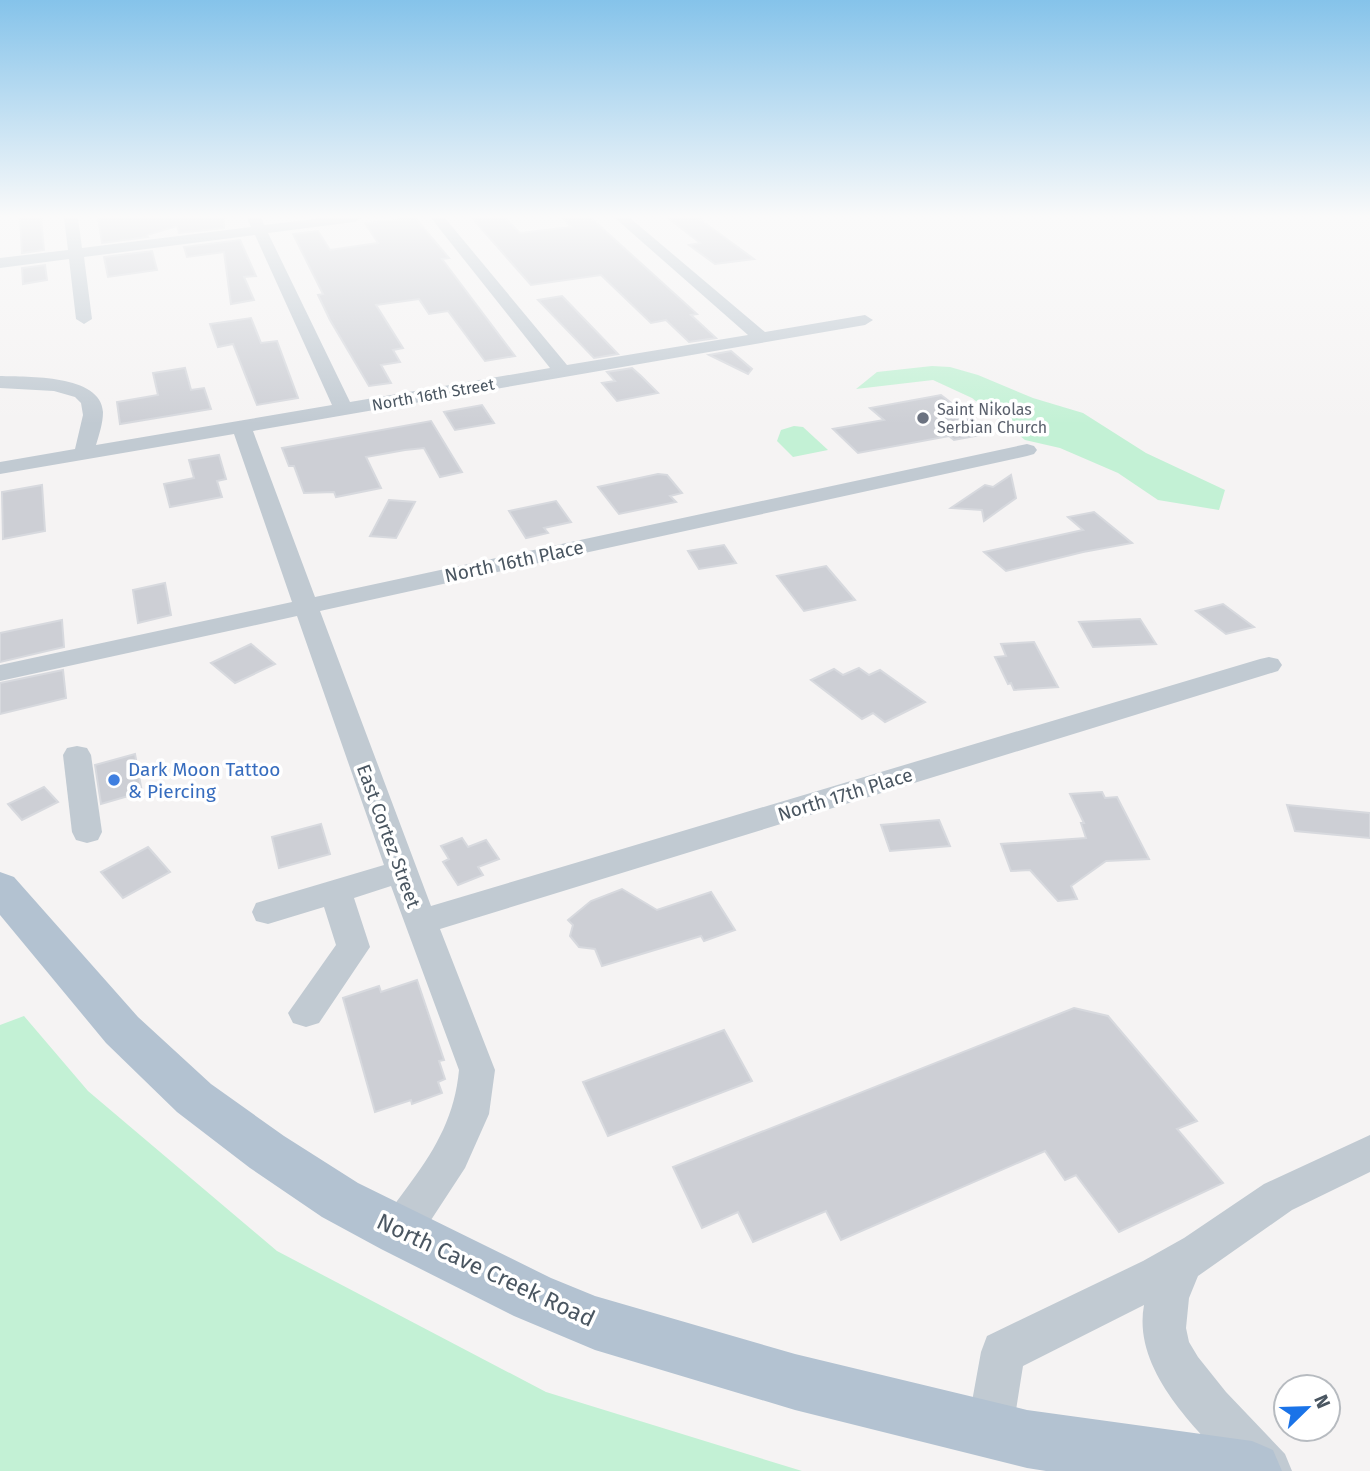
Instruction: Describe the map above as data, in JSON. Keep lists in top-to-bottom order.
{
  "streets": {
    "main road": ["North Cave Creek Road"],
    "street": [
      "North 16th Street",
      "North 16th Place",
      "North 17th Place",
      "East Cortez Street"
    ]
  },
  "crossings": [
    ["North 16th Street", "East Cortez Street"],
    ["North 16th Place", "East Cortez Street"],
    ["North 17th Place", "East Cortez Street"],
    ["East Cortez Street", "North Cave Creek Road"]
  ],
  "places": ["Saint Nikolas Serbian Church", "Dark Moon Tattoo & Piercing"],
  "north": "top right"
}
